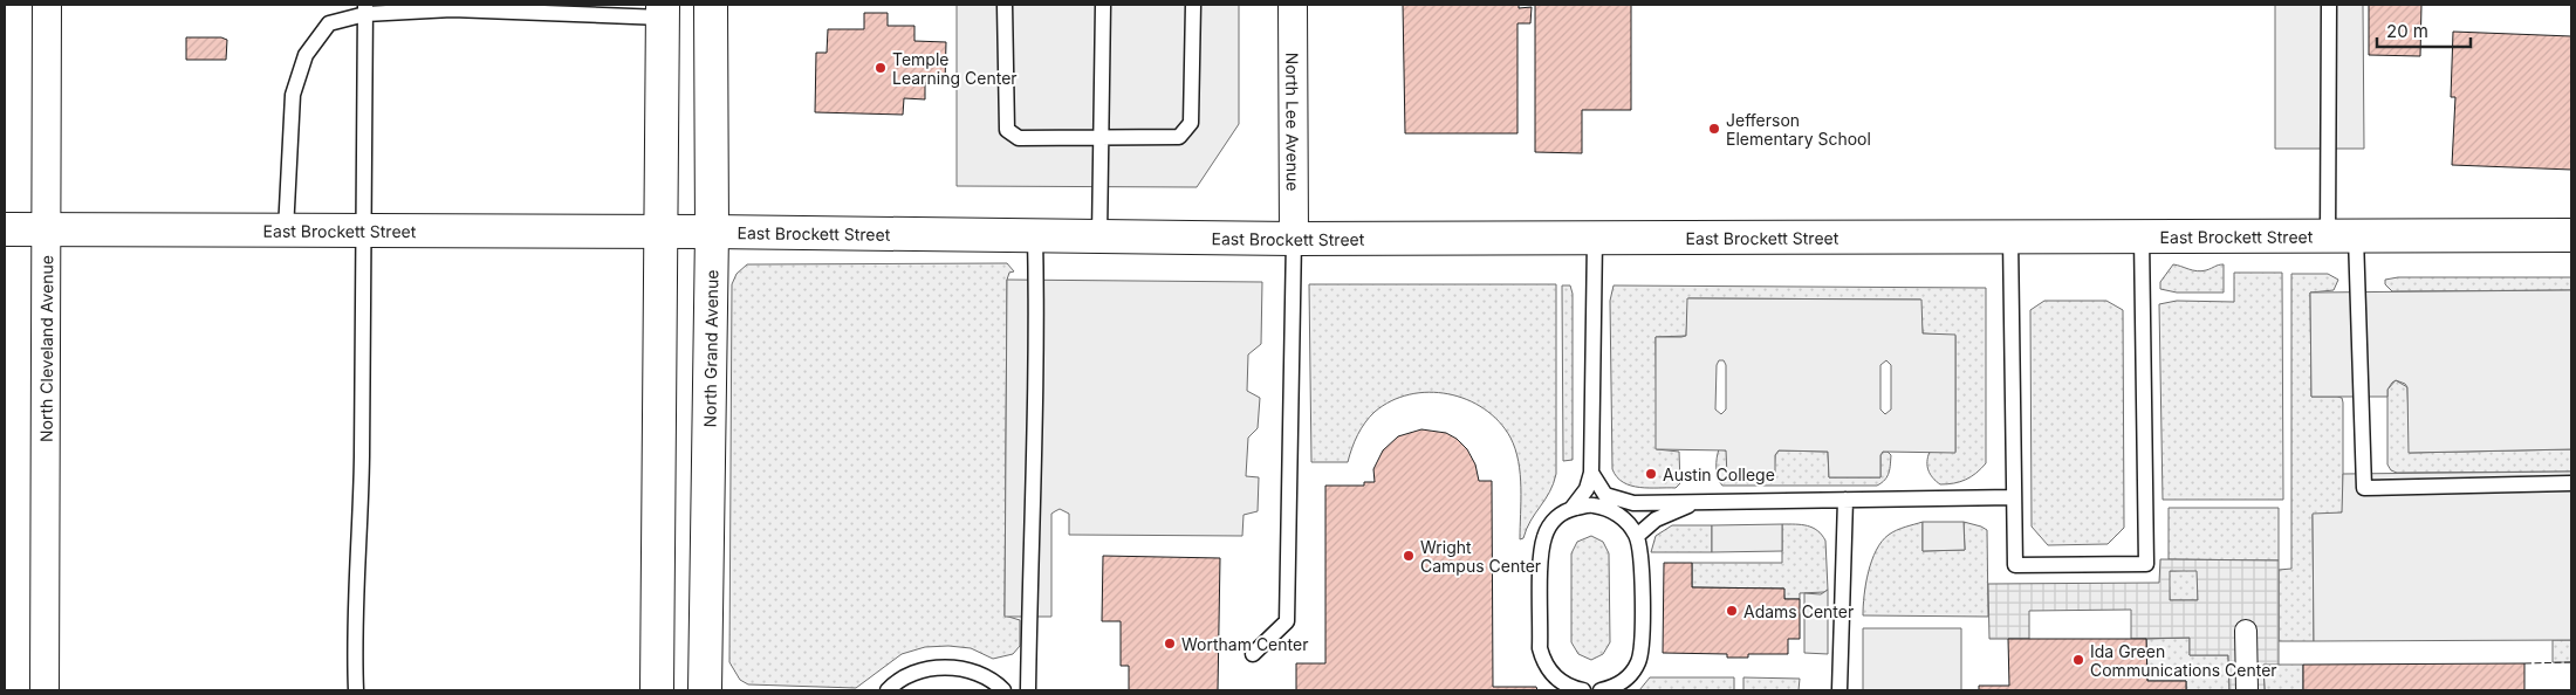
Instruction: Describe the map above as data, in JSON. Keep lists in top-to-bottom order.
{
  "streets": {
    "street": [
      "North Lee Avenue",
      "East Brockett Street",
      "North Cleveland Avenue",
      "North Grand Avenue"
    ]
  },
  "crossings": [
    ["North Lee Avenue", "East Brockett Street"],
    ["East Brockett Street", "North Cleveland Avenue"],
    ["East Brockett Street", "North Grand Avenue"]
  ],
  "places": [
    "Temple Learning Center",
    "Jefferson Elementary School",
    "Austin College",
    "Wright Campus Center",
    "Adams Center",
    "Wortham Center",
    "Ida Green Communications Center"
  ],
  "scale_bar": "20 m"
}
